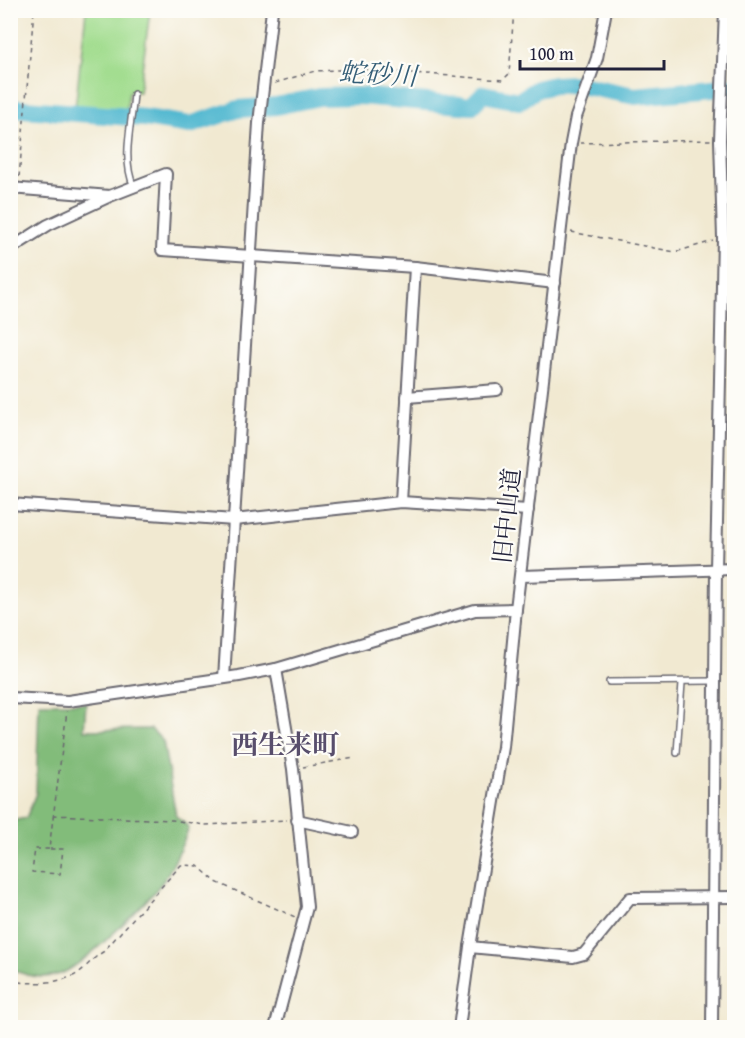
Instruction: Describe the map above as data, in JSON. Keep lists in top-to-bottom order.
{
  "streets": {
    "street": ["旧中山道"]
  },
  "districts": ["西生来町"],
  "water": ["蛇砂川"],
  "scale_bar": "100 m"
}
